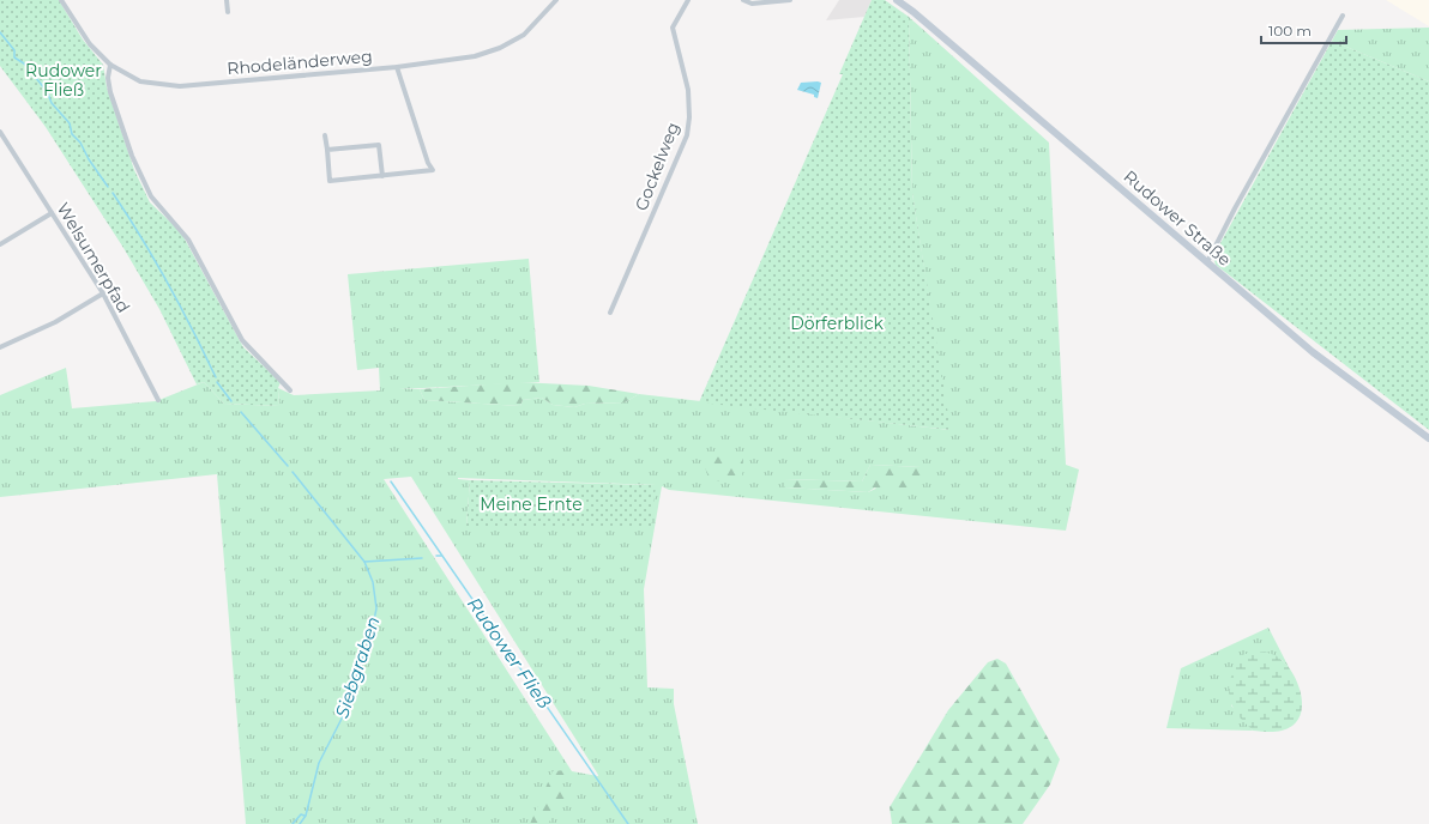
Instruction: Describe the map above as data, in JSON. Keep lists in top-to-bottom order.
{
  "streets": {
    "street": [
      "Rhodeländerweg",
      "Gockelweg",
      "Rudower Straße",
      "Welsumerpfad"
    ]
  },
  "water": ["Rudower Fließ", "Siebgraben"],
  "parks": ["Rudower Fließ", "Dörferblick", "Meine Ernte"],
  "scale_bar": "100 m"
}
